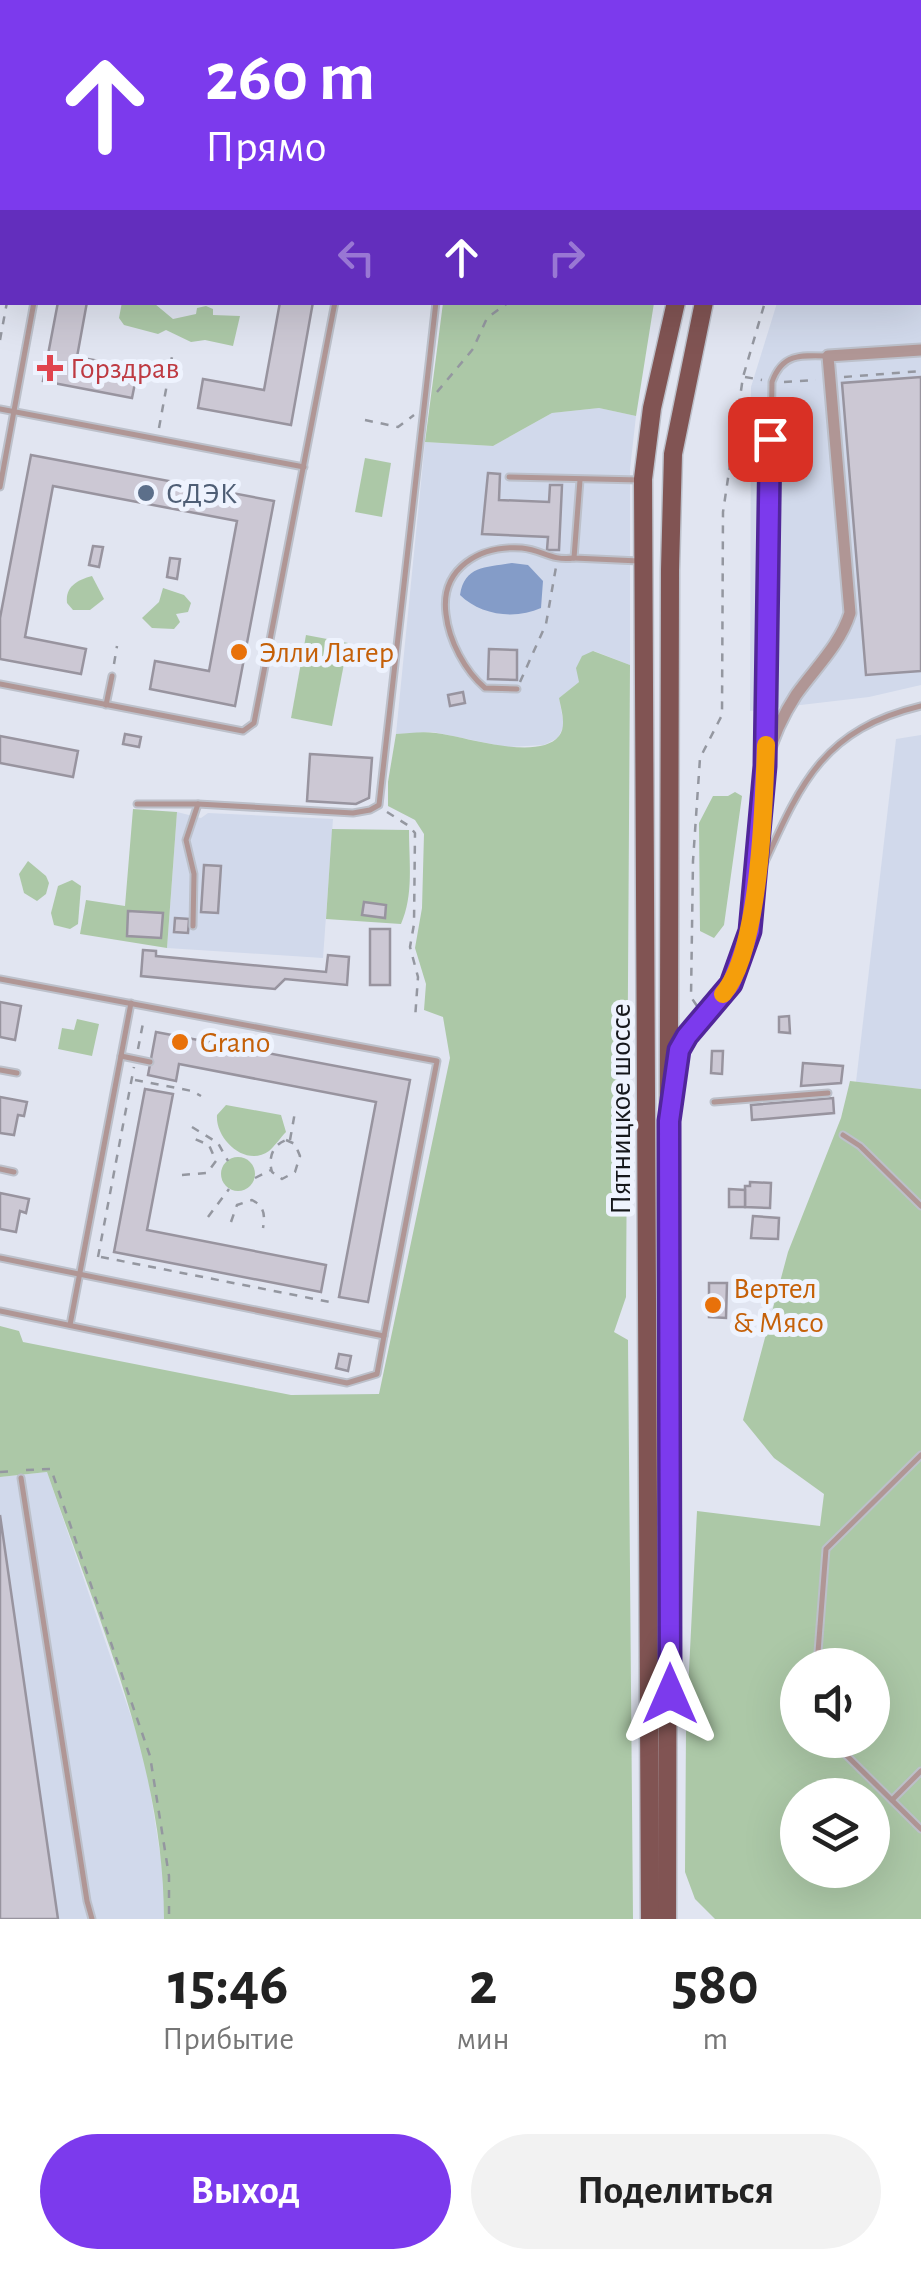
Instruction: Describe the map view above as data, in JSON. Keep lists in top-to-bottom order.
{
  "streets": {
    "main road": ["Пятницкое шоссе"]
  },
  "places": {
    "health": ["Горздрав"],
    "other": [
      "СДЭК",
      "Элли Лагер",
      "Grano",
      "Вертел & Мясо"
    ]
  },
  "page": {
    "turn": ["260 m", "Прямо"],
    "eta": [
      "15:46",
      "Прибытие",
      "2",
      "мин",
      "580",
      "m"
    ],
    "buttons": ["Выход", "Поделиться"]
  }
}
